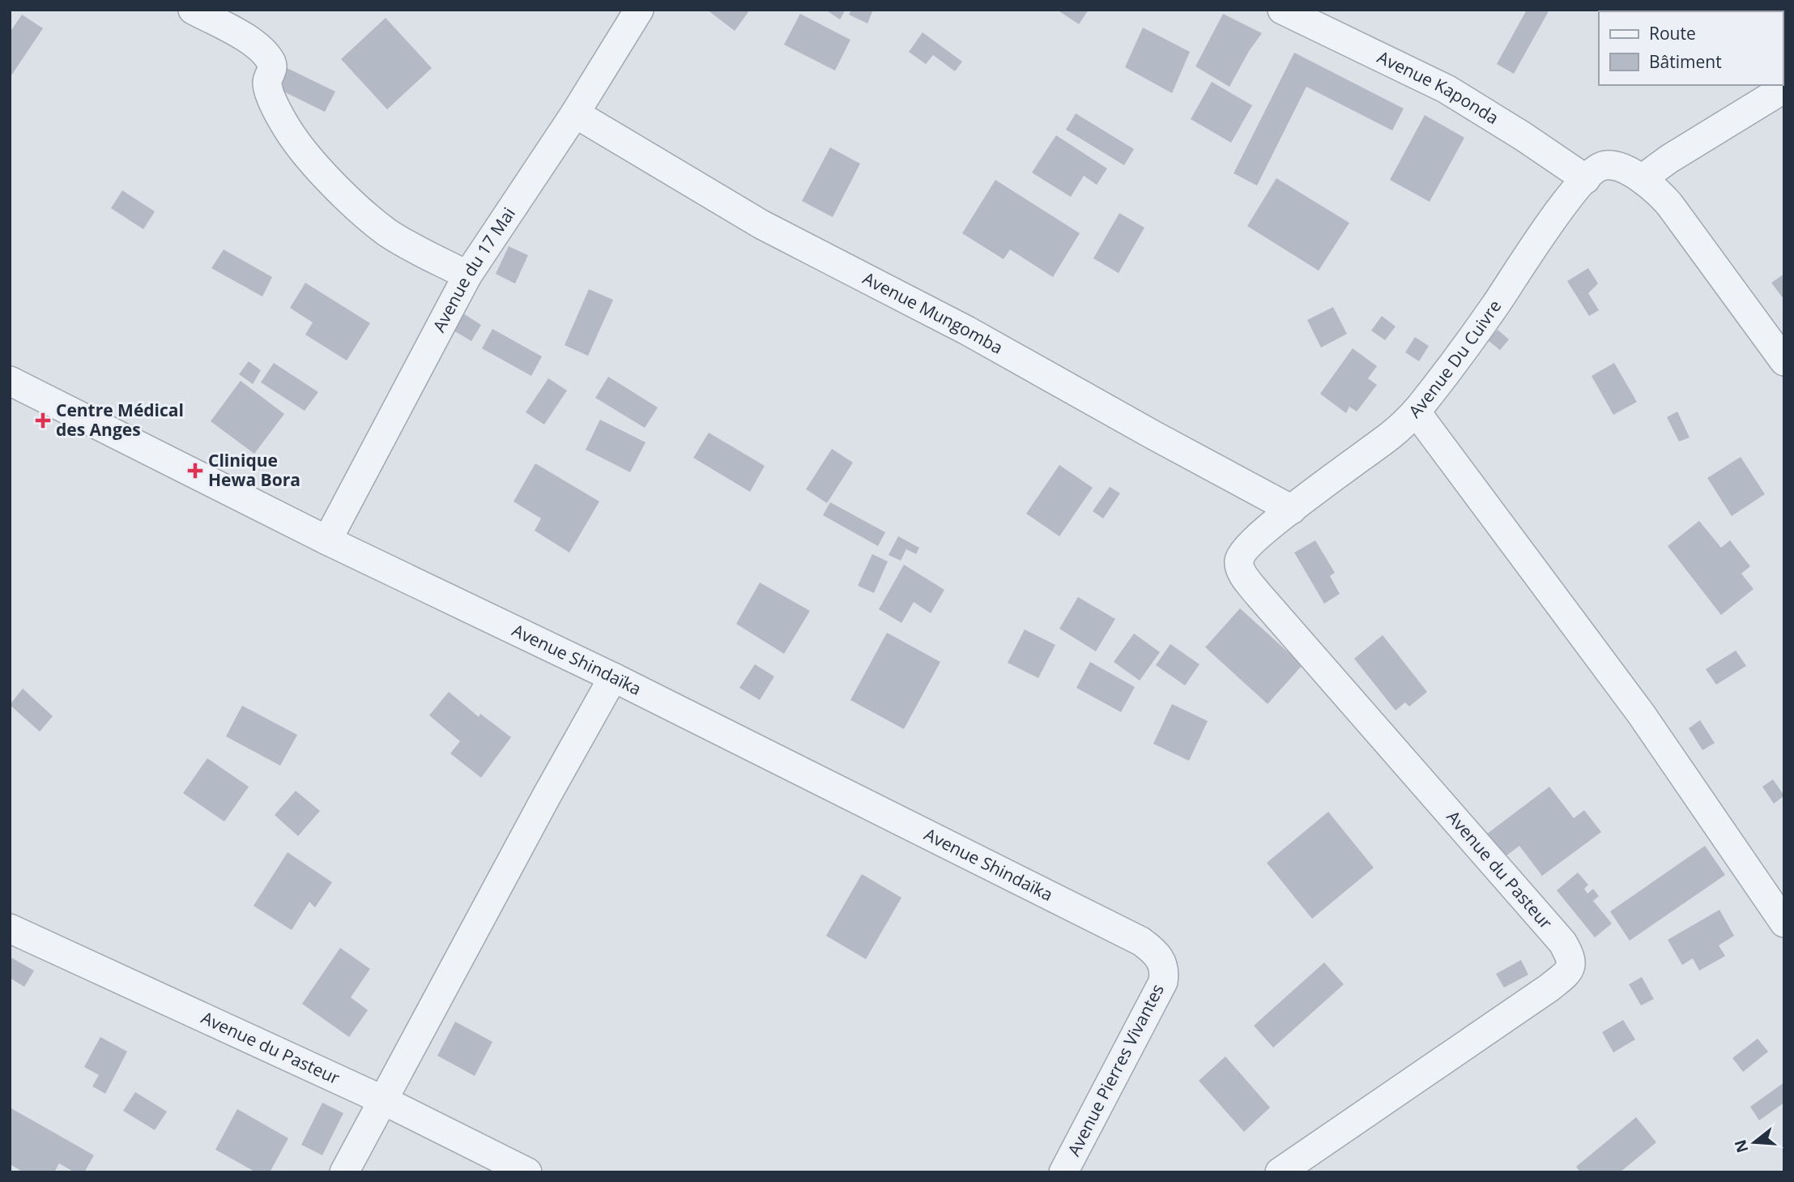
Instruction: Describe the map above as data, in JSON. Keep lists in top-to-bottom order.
{
  "streets": {
    "street": [
      "Avenue Kaponda",
      "Avenue du 17 Mai",
      "Avenue Mungomba",
      "Avenue Du Cuivre",
      "Avenue Shindaïka",
      "Avenue du Pasteur",
      "Avenue Pierres Vivantes"
    ]
  },
  "crossings": [
    ["Avenue Kaponda", "Avenue Du Cuivre"],
    ["Avenue du 17 Mai", "Avenue Mungomba"],
    ["Avenue du 17 Mai", "Avenue Shindaïka"],
    ["Avenue Mungomba", "Avenue Du Cuivre"],
    ["Avenue Mungomba", "Avenue du Pasteur"],
    ["Avenue Du Cuivre", "Avenue du Pasteur"],
    ["Avenue Shindaïka", "Avenue Pierres Vivantes"]
  ],
  "places": {
    "health": ["Centre Médical des Anges", "Clinique Hewa Bora"]
  },
  "legend": ["Route", "Bâtiment"],
  "north": "left"
}
